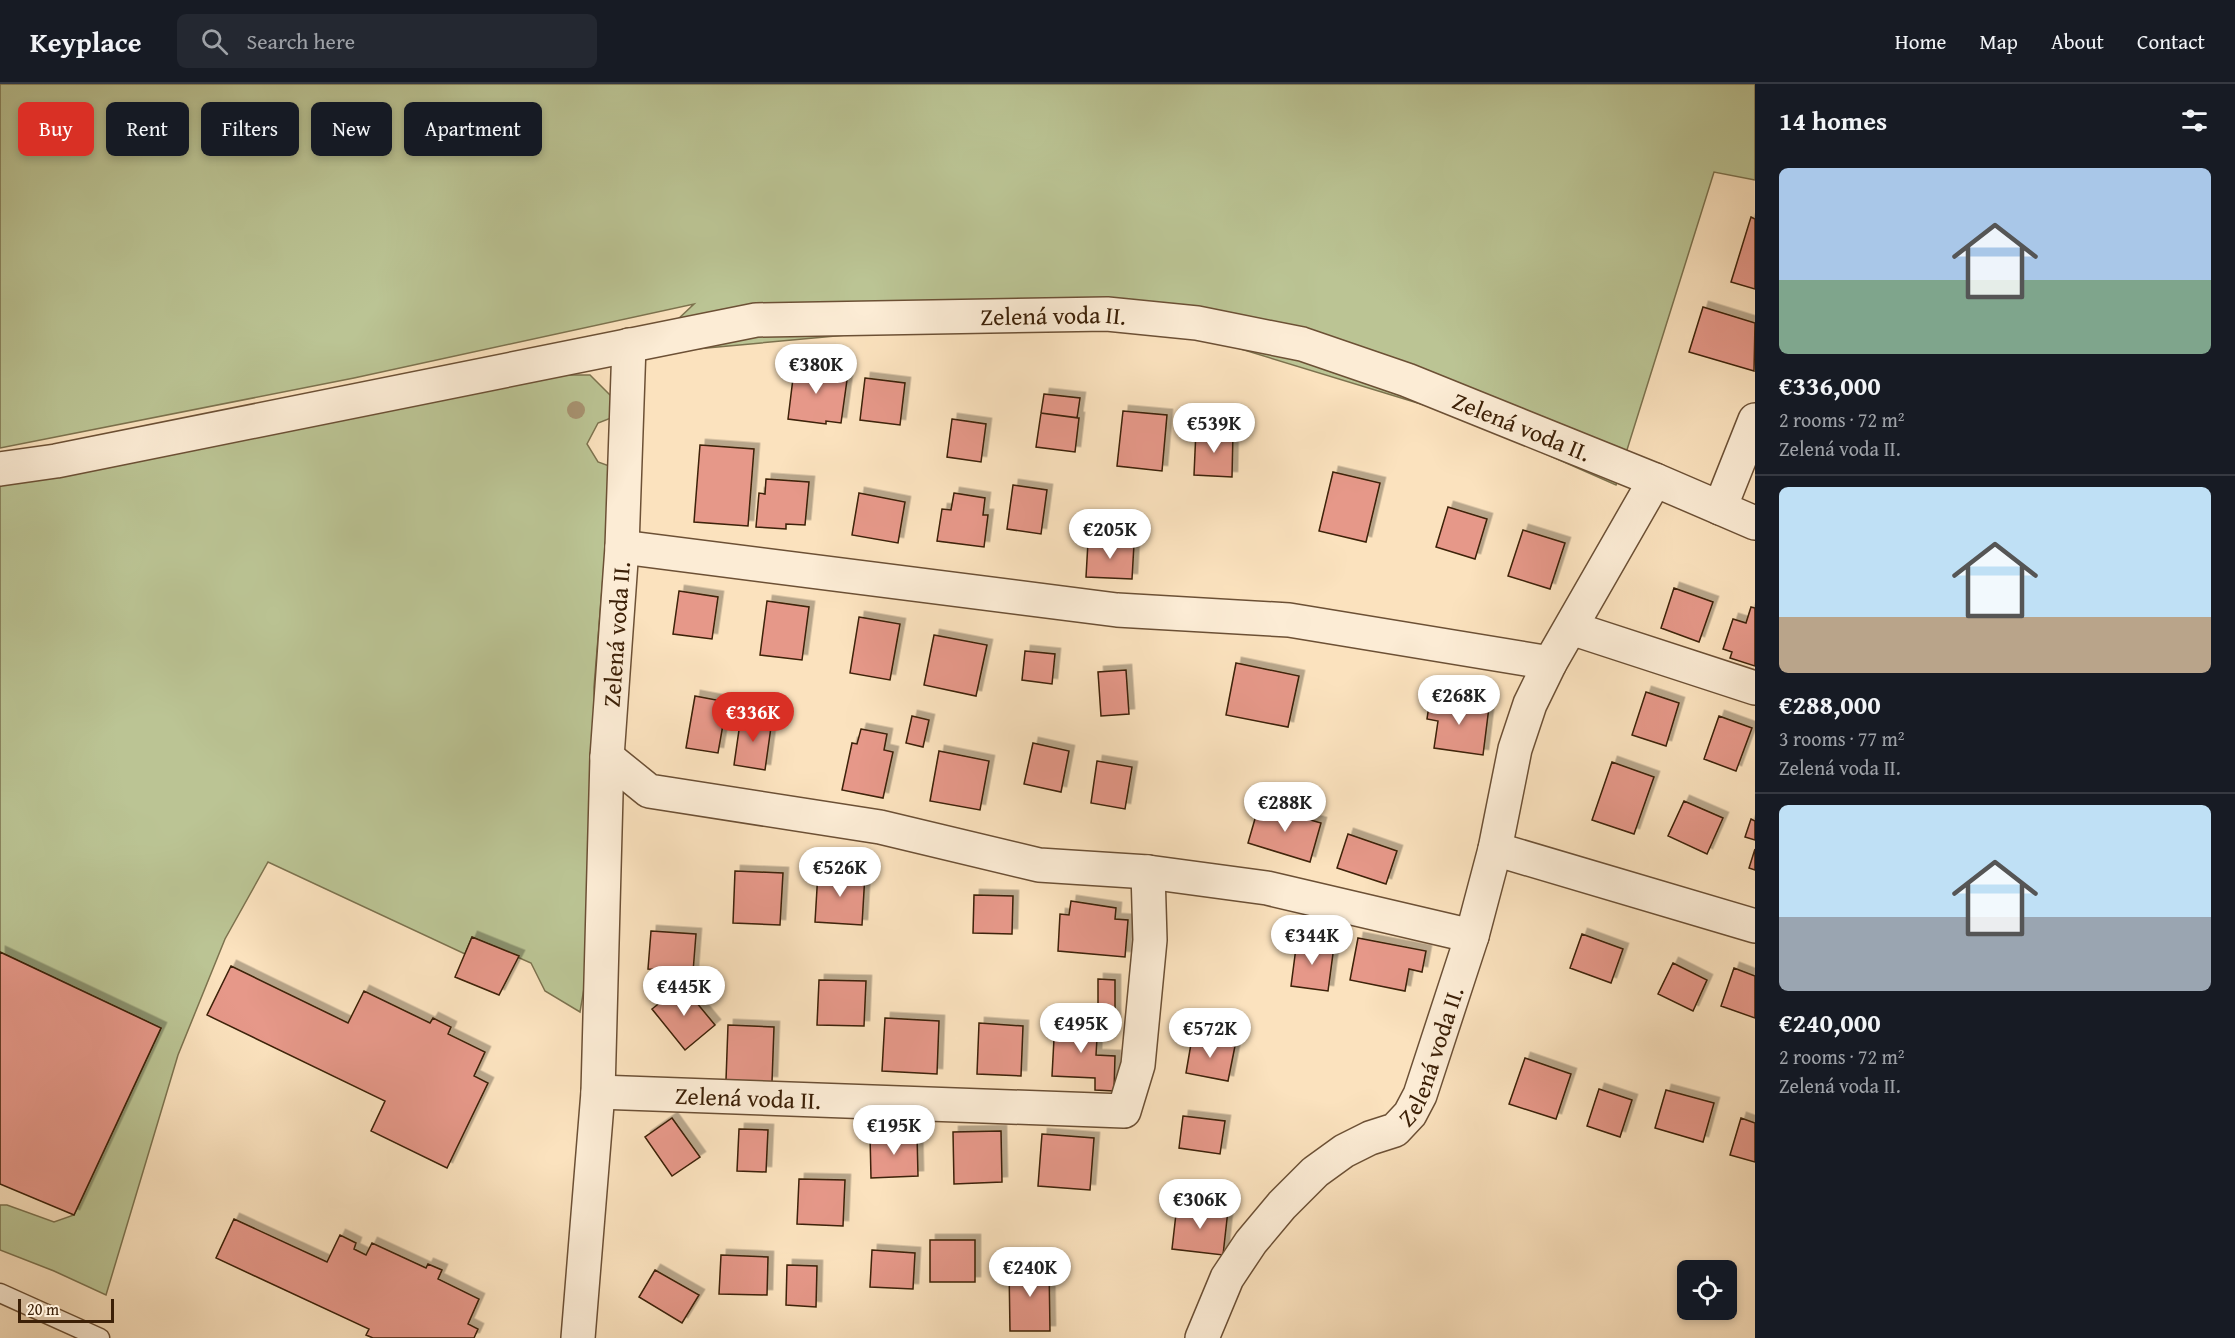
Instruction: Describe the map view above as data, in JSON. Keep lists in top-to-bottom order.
{
  "streets": {
    "street": ["Zelená voda II."]
  },
  "scale_bar": "20 m",
  "page": {
    "header": "Keyplace",
    "search": "Search here",
    "nav": [
      "Home",
      "Map",
      "About",
      "Contact"
    ],
    "heading": "14 homes",
    "chip": [
      "Buy",
      "Rent",
      "Filters",
      "New",
      "Apartment"
    ],
    "list": [
      {
        "name": "€336,000",
        "note": "2 rooms · 72 m² · Zelená voda II."
      },
      {
        "name": "€288,000",
        "note": "3 rooms · 77 m² · Zelená voda II."
      },
      {
        "name": "€240,000",
        "note": "2 rooms · 72 m² · Zelená voda II."
      }
    ],
    "price": [
      "€380K",
      "€539K",
      "€205K",
      "€268K",
      "€336K",
      "€288K",
      "€526K",
      "€344K",
      "€445K",
      "€495K",
      "€572K",
      "€195K",
      "€306K",
      "€240K"
    ],
    "scale": "20 m"
  }
}
